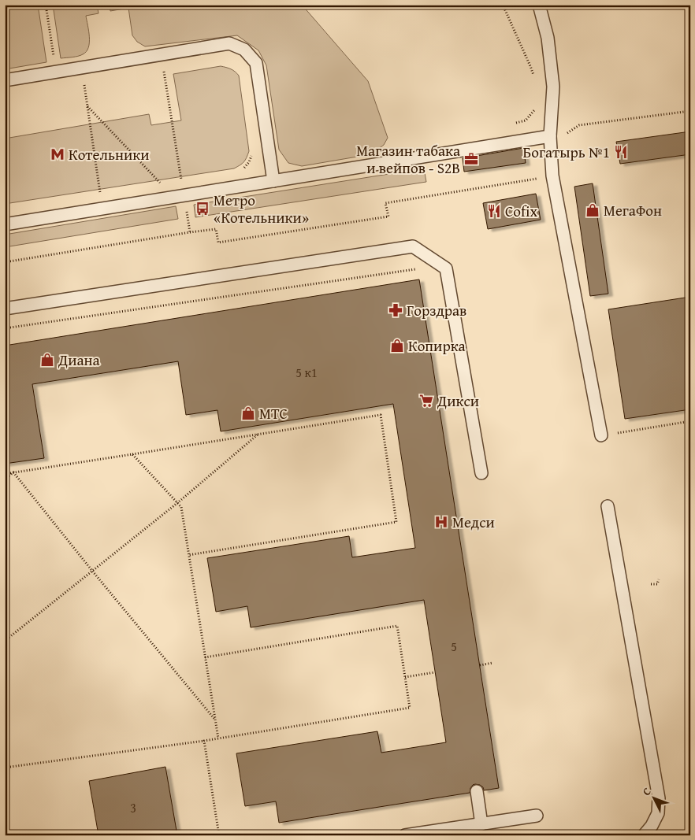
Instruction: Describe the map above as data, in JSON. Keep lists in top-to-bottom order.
{
  "places": {
    "restaurant": ["Богатырь №1", "Cofix"],
    "metro station": ["Котельники"],
    "office": ["Магазин табака и вейпов - S2B"],
    "bus stop": ["Метро «Котельники»"],
    "shop": [
      "МегаФон",
      "Копирка",
      "Диана",
      "МТС"
    ],
    "pharmacy": ["Горздрав"],
    "supermarket": ["Дикси"],
    "hospital": ["Медси"]
  },
  "house_numbers": ["5 к1", "5", "3"],
  "north": "top left"
}
